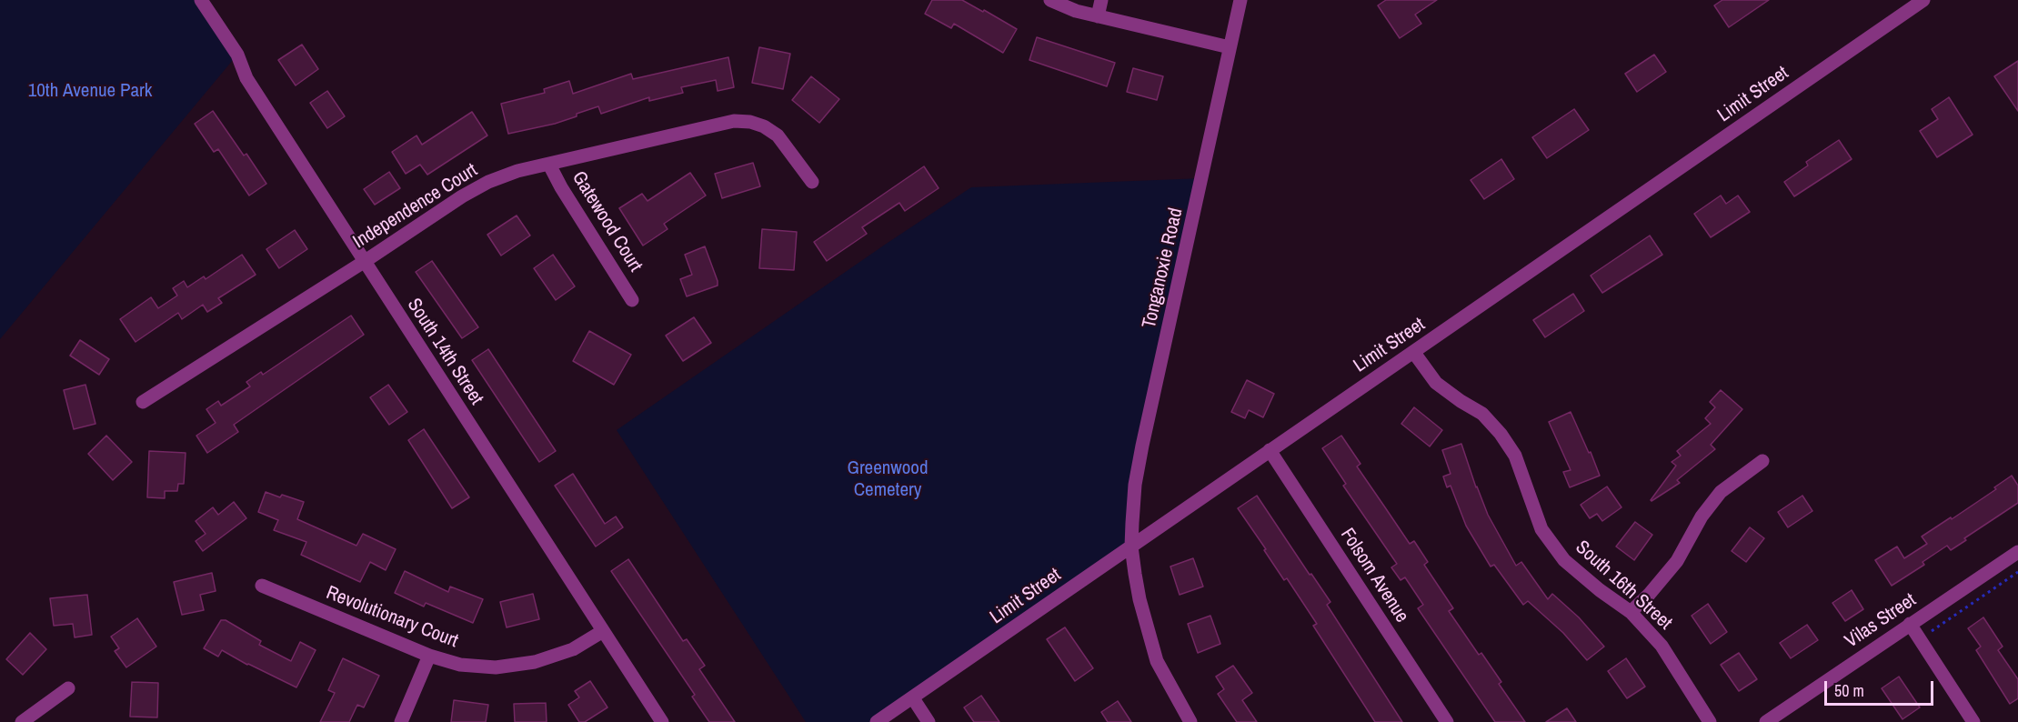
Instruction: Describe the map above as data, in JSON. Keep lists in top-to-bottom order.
{
  "streets": {
    "street": [
      "Limit Street",
      "Independence Court",
      "Gatewood Court",
      "Tonganoxie Road",
      "South 14th Street",
      "Folsom Avenue",
      "South 16th Street",
      "Revolutionary Court",
      "Vilas Street"
    ]
  },
  "crossings": [
    ["Limit Street", "Tonganoxie Road"],
    ["Limit Street", "Folsom Avenue"],
    ["Limit Street", "South 16th Street"],
    ["Independence Court", "Gatewood Court"],
    ["Independence Court", "South 14th Street"],
    ["South 14th Street", "Revolutionary Court"]
  ],
  "parks": ["10th Avenue Park", "Greenwood Cemetery"],
  "scale_bar": "50 m"
}
